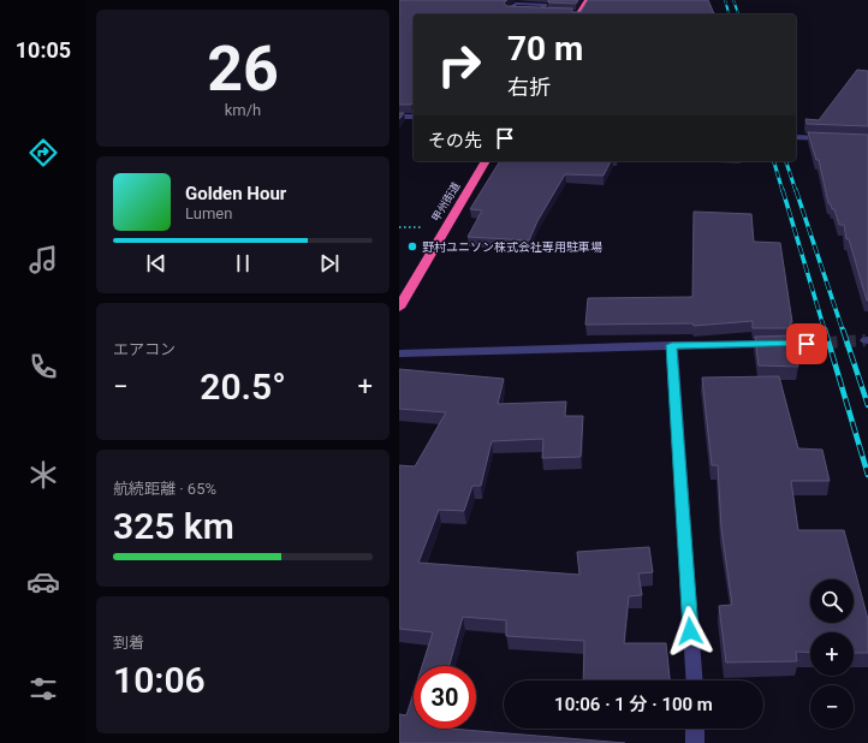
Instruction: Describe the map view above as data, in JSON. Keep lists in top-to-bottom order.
{
  "streets": {
    "highway": ["甲州街道"]
  },
  "places": ["野村ユニソン株式会社専用駐車場"],
  "page": {
    "tabs": "10:05",
    "tile": [
      ["26", "km/h"],
      "エアコン",
      ["航続距離 · 65%", "325 km"],
      ["到着", "10:06"]
    ],
    "turn": ["70 m", "右折"],
    "then": "その先",
    "song": ["Golden Hour", "Lumen"],
    "heat": ["−", "20.5°", "+"],
    "map_buttons": ["+", "−"],
    "limit": "30",
    "trip": "10:06 · 1 分 · 100 m"
  }
}
